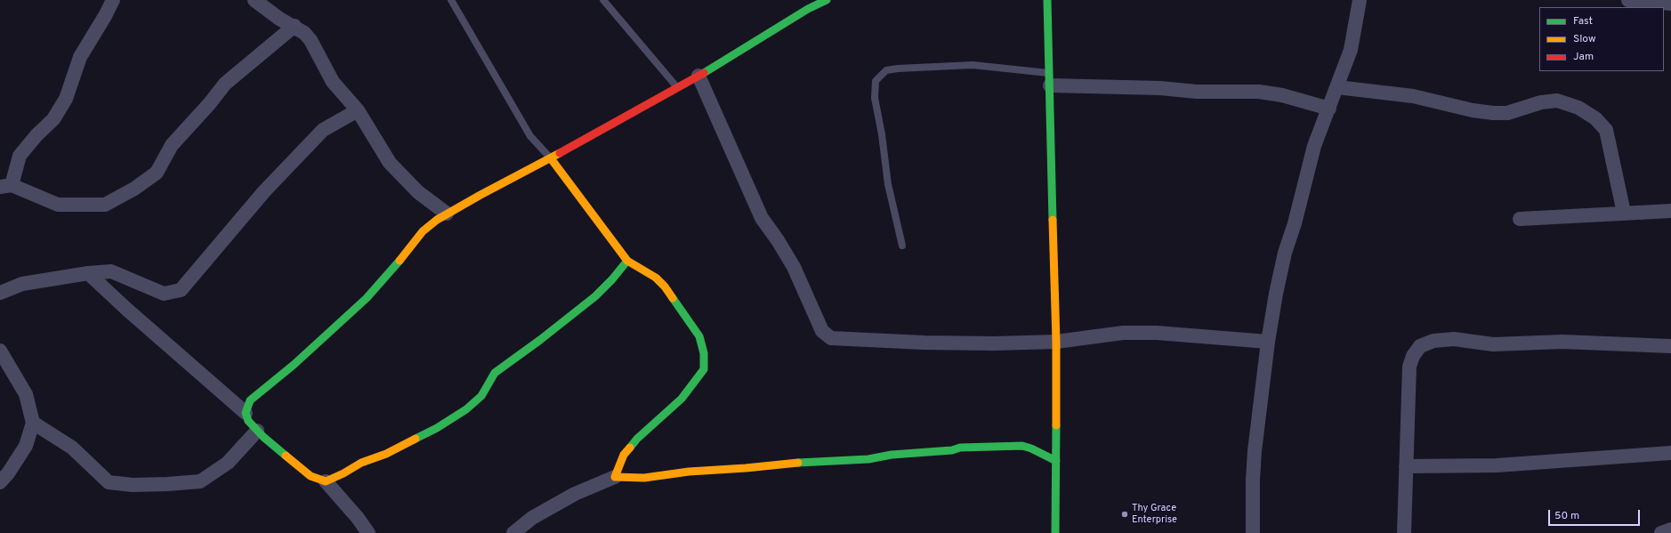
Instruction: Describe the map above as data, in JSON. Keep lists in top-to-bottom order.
{
  "places": ["Thy Grace Enterprise"],
  "legend": ["Fast", "Slow", "Jam"],
  "scale_bar": "50 m"
}
